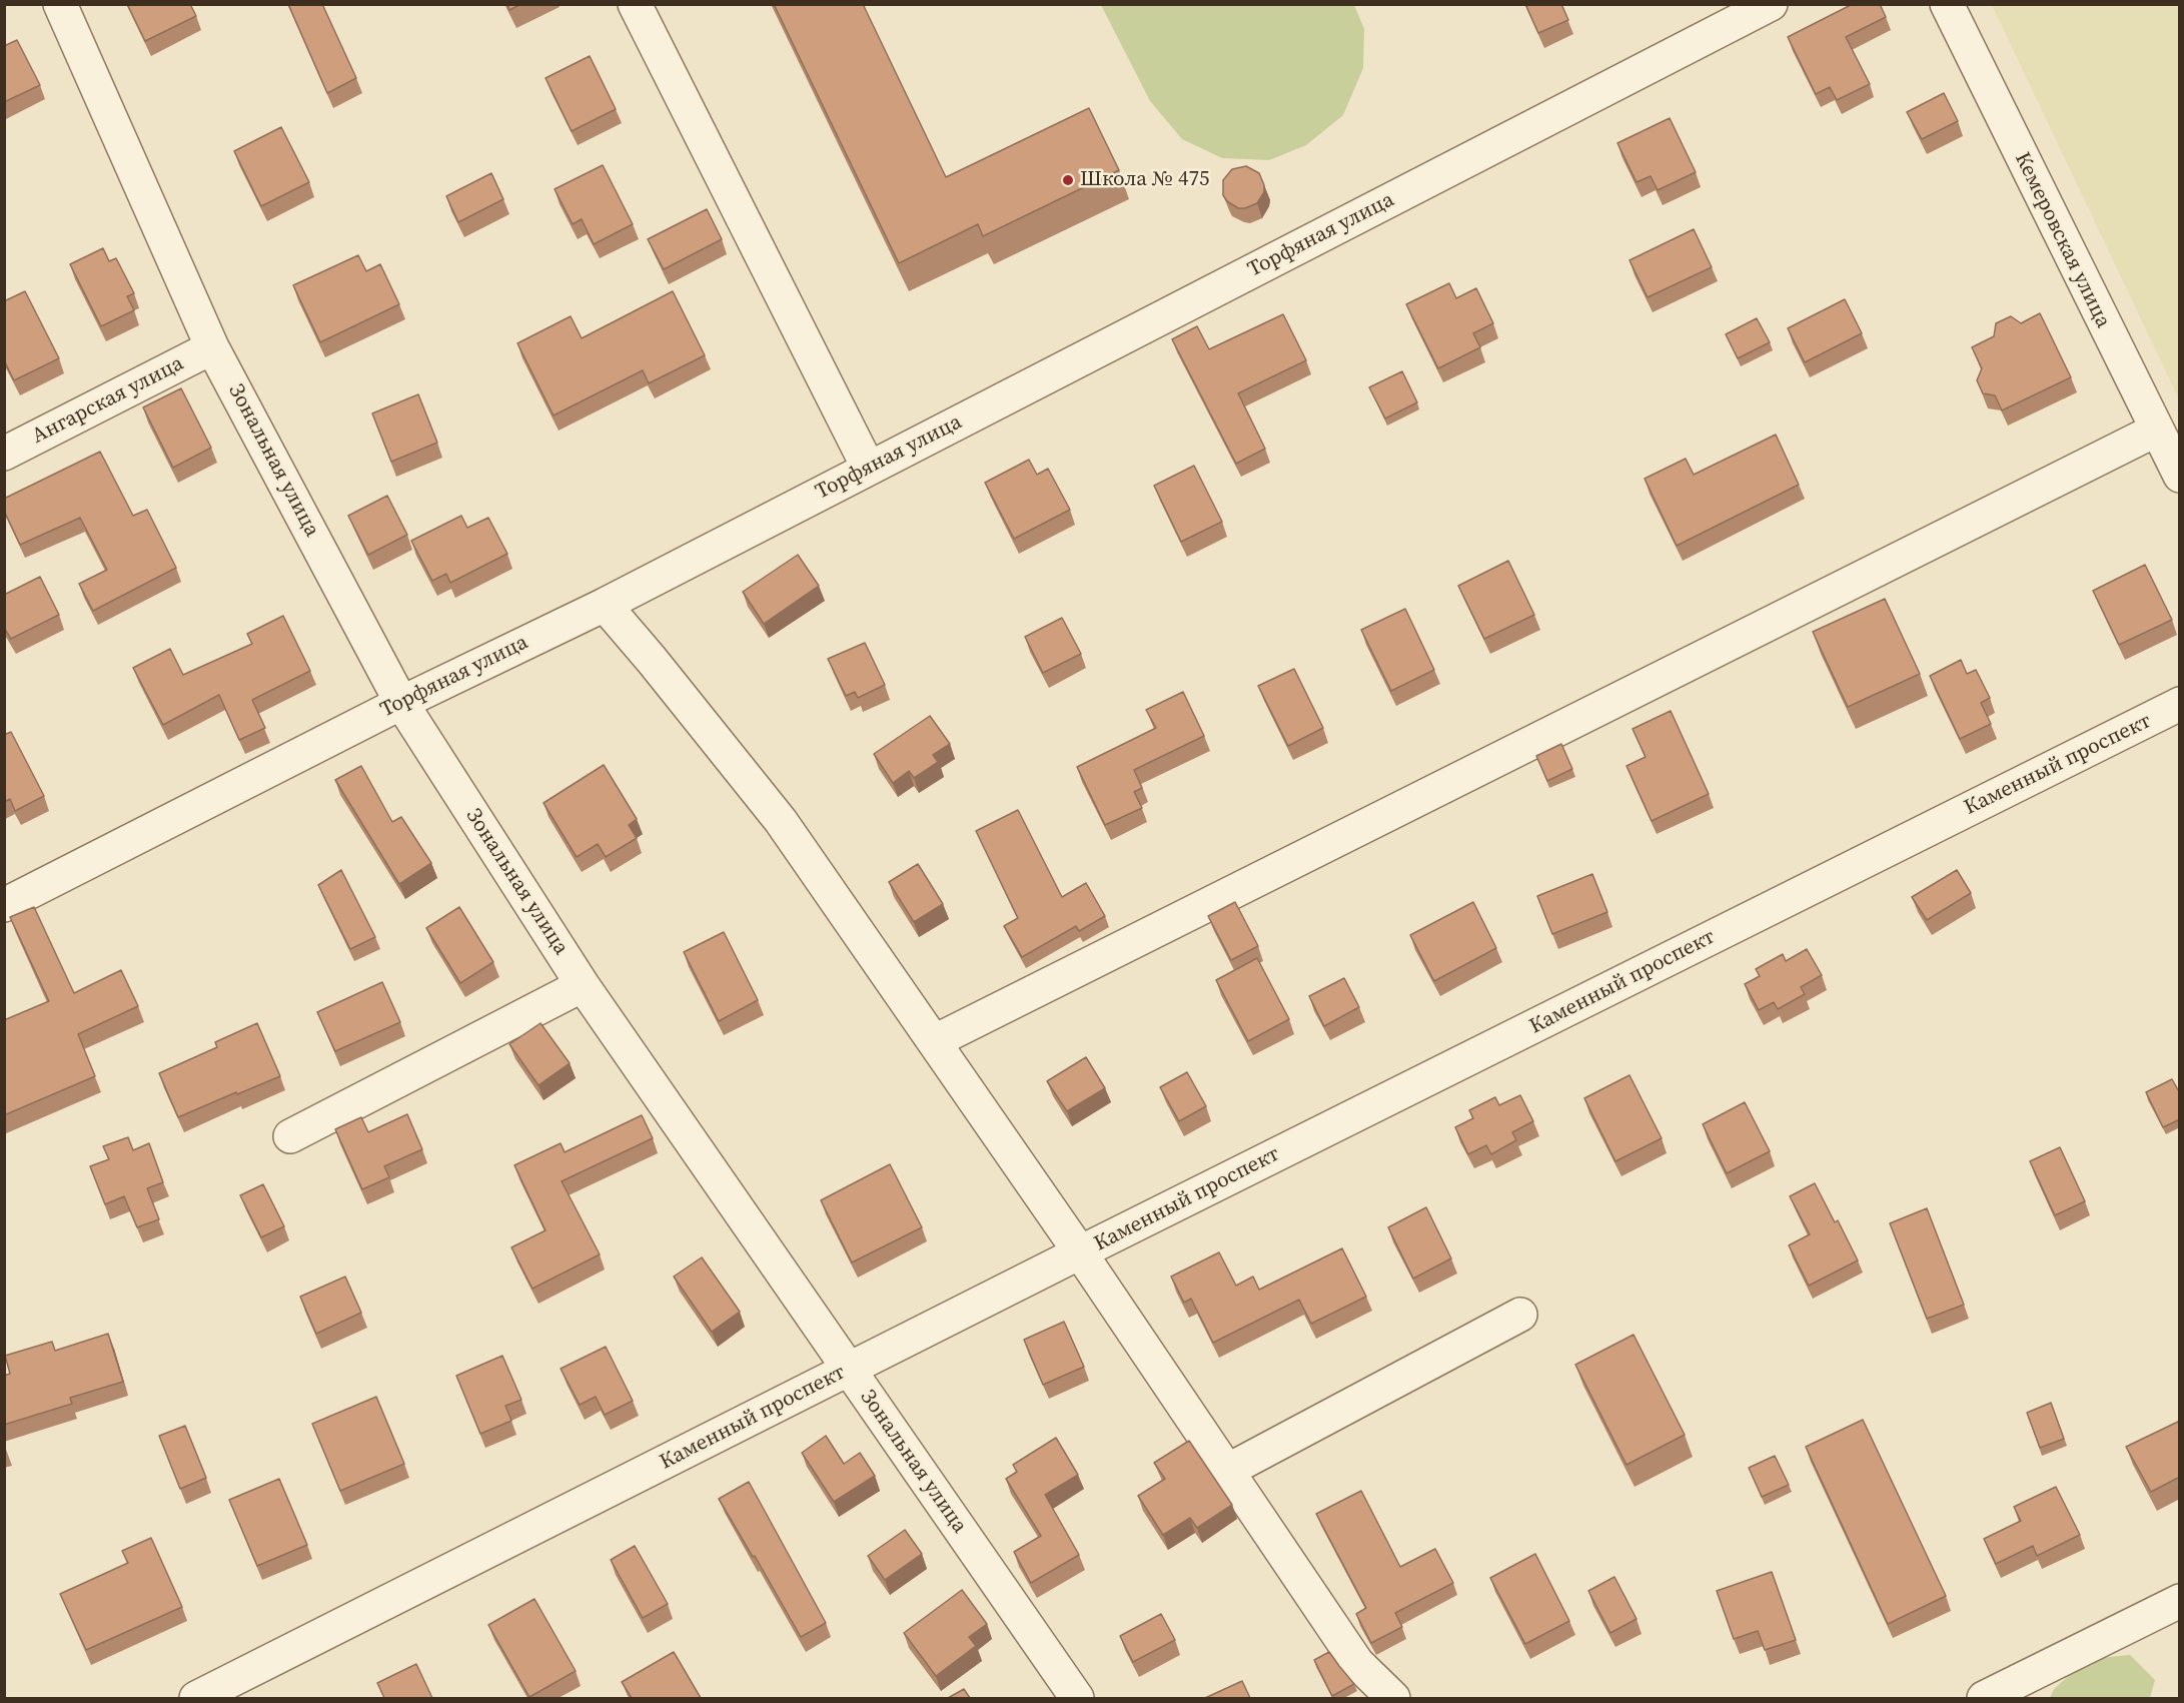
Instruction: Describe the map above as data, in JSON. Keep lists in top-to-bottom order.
{
  "streets": {
    "street": [
      "Торфяная улица",
      "Кемеровская улица",
      "Ангарская улица",
      "Зональная улица",
      "Каменный проспект"
    ]
  },
  "crossings": [
    ["Торфяная улица", "Зональная улица"],
    ["Ангарская улица", "Зональная улица"],
    ["Зональная улица", "Каменный проспект"]
  ],
  "places": ["Школа № 475"]
}
